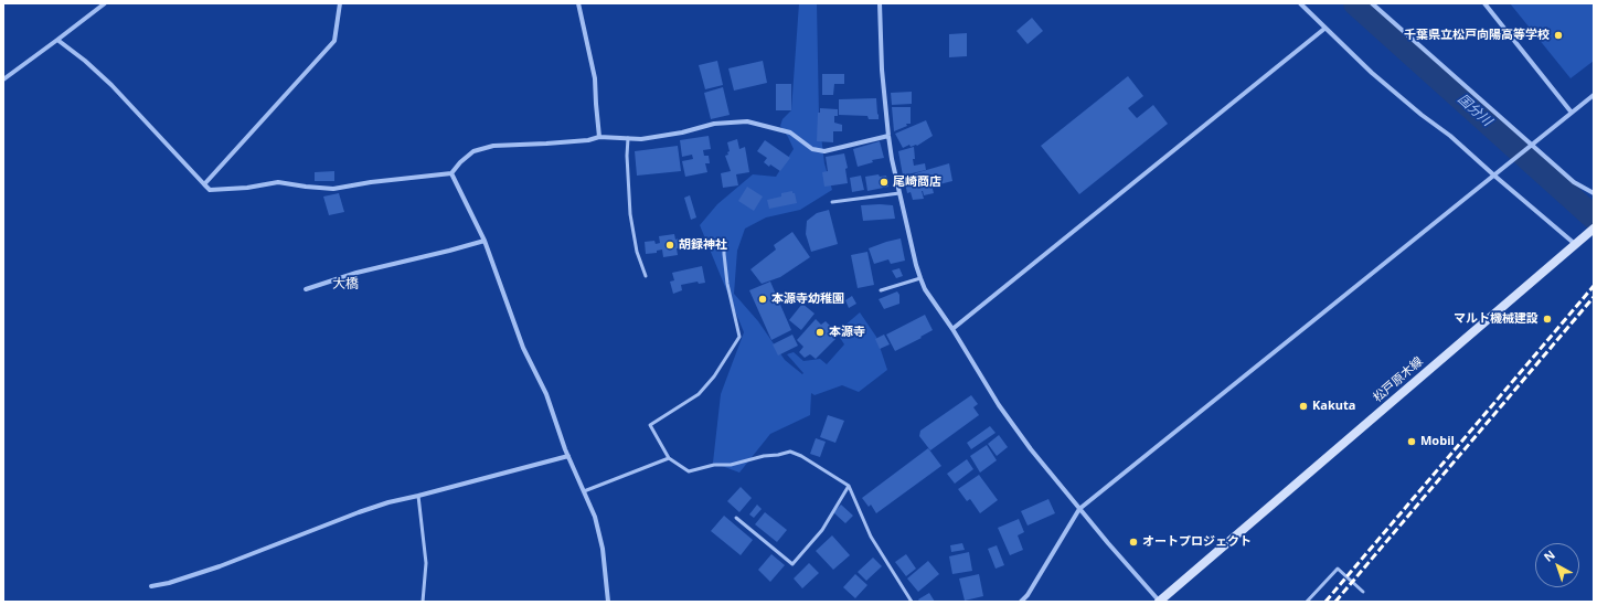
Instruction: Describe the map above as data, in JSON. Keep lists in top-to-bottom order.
{
  "streets": {
    "main road": ["松戸原木線"]
  },
  "districts": ["大橋"],
  "water": ["国分川"],
  "places": [
    "千葉県立松戸向陽高等学校",
    "尾崎商店",
    "胡録神社",
    "本源寺幼稚園",
    "マルト機械建設",
    "本源寺",
    "Kakuta",
    "Mobil",
    "オートプロジェクト"
  ],
  "north": "top left"
}
